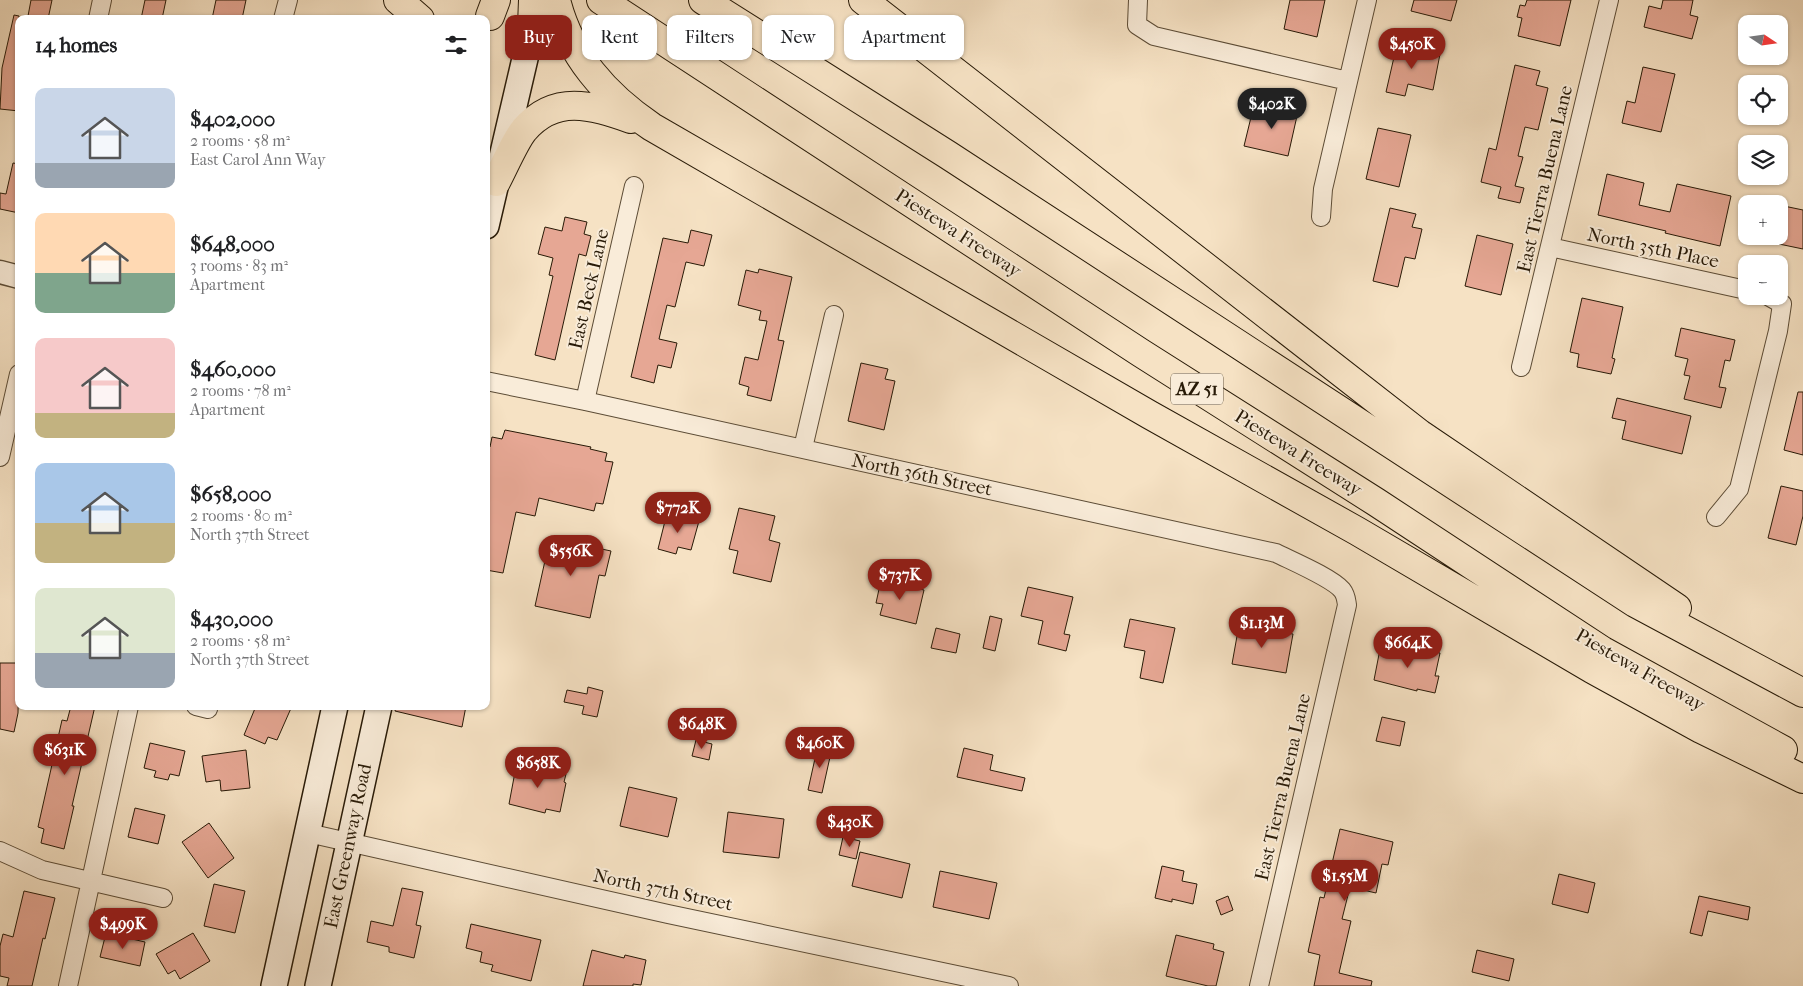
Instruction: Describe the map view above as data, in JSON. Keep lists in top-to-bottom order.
{
  "streets": {
    "highway": ["Piestewa Freeway", "AZ 51"],
    "main road": ["East Greenway Road"],
    "street": [
      "East Tierra Buena Lane",
      "North 35th Place",
      "East Beck Lane",
      "North 36th Street",
      "North 37th Street"
    ]
  },
  "crossings": [
    ["East Tierra Buena Lane", "North 35th Place"],
    ["East Tierra Buena Lane", "North 36th Street"],
    ["East Beck Lane", "North 36th Street"],
    ["East Greenway Road", "North 37th Street"]
  ],
  "north": "right",
  "page": {
    "map_buttons": ["+", "−"],
    "chip": [
      "Buy",
      "Rent",
      "Filters",
      "New",
      "Apartment"
    ],
    "heading": "14 homes",
    "price": [
      "$450K",
      "$402K",
      "$772K",
      "$556K",
      "$737K",
      "$1.13M",
      "$664K",
      "$648K",
      "$460K",
      "$631K",
      "$658K",
      "$430K",
      "$1.55M",
      "$499K"
    ],
    "list": [
      {
        "name": "$402,000",
        "note": "2 rooms · 58 m² · East Carol Ann Way"
      },
      {
        "name": "$648,000",
        "note": "3 rooms · 83 m² · Apartment"
      },
      {
        "name": "$460,000",
        "note": "2 rooms · 78 m² · Apartment"
      },
      {
        "name": "$658,000",
        "note": "2 rooms · 80 m² · North 37th Street"
      },
      {
        "name": "$430,000",
        "note": "2 rooms · 58 m² · North 37th Street"
      }
    ]
  }
}
